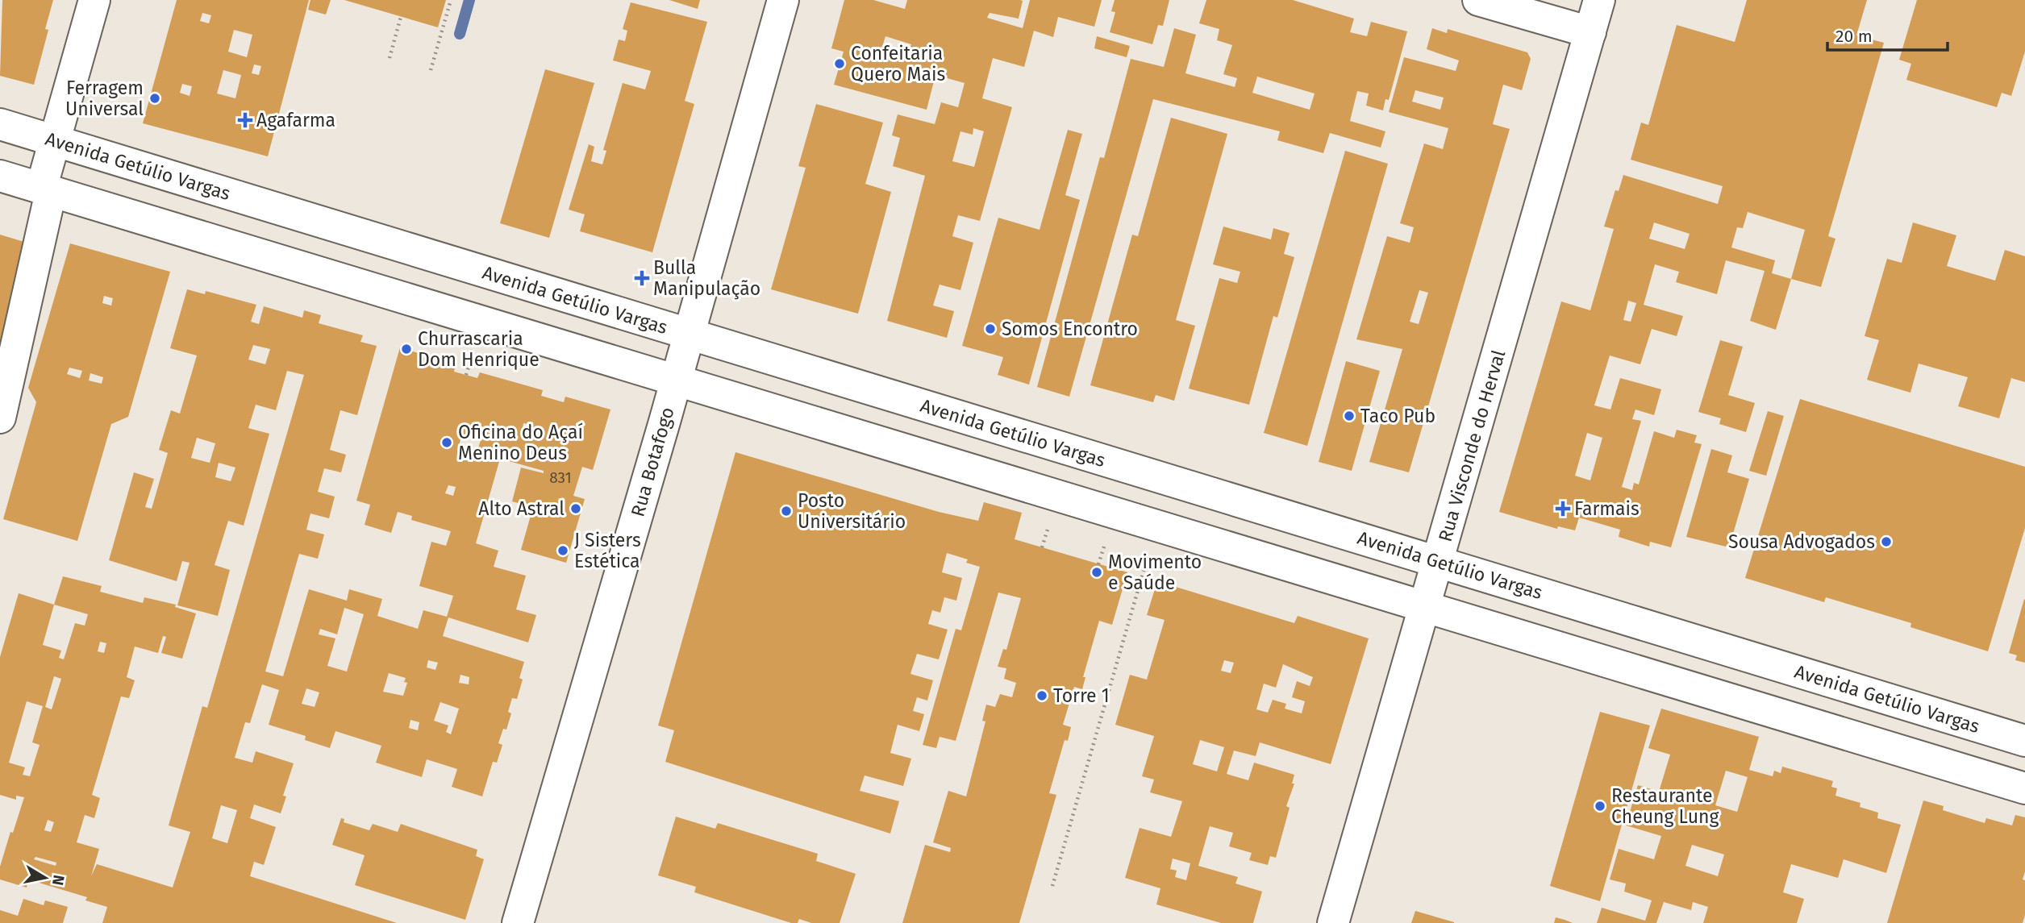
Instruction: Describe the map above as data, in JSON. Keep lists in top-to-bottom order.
{
  "streets": {
    "main road": ["Avenida Getúlio Vargas", "Rua Visconde do Herval", "Rua Botafogo"]
  },
  "crossings": [
    ["Avenida Getúlio Vargas", "Rua Visconde do Herval"],
    ["Avenida Getúlio Vargas", "Rua Botafogo"]
  ],
  "places": {
    "other": [
      "Confeitaria Quero Mais",
      "Ferragem Universal",
      "Somos Encontro",
      "Churrascaria Dom Henrique",
      "Taco Pub",
      "Oficina do Açaí Menino Deus",
      "Alto Astral",
      "Posto Universitário",
      "Sousa Advogados",
      "J Sisters Estética",
      "Movimento e Saúde",
      "Torre 1",
      "Restaurante Cheung Lung"
    ],
    "health": ["Agafarma", "Bulla Manipulação", "Farmais"]
  },
  "house_numbers": ["831"],
  "scale_bar": "20 m",
  "north": "right"
}
